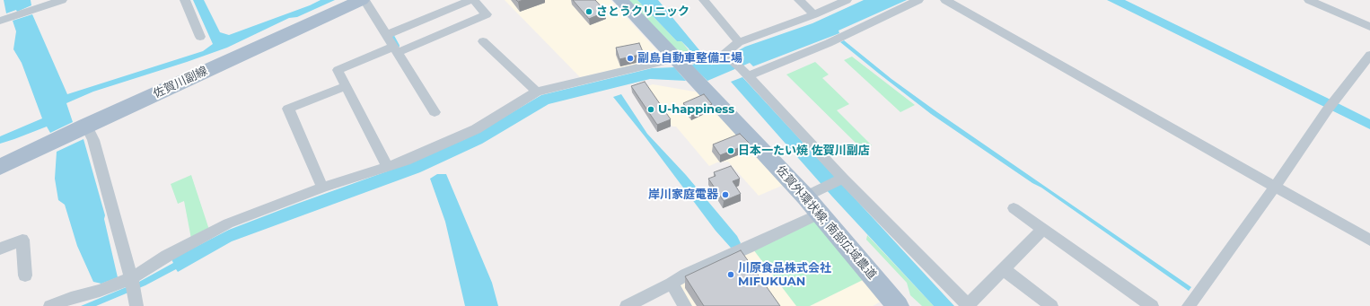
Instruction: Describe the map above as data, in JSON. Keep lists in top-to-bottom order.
{
  "streets": {
    "main road": ["佐賀川副線", "佐賀外環状線; 南部広域農道"]
  },
  "places": [
    "さとうクリニック",
    "副島自動車整備工場",
    "U-happiness",
    "日本一たい焼 佐賀川副店",
    "岸川家庭電器",
    "川原食品株式会社 MIFUKUAN"
  ]
}
